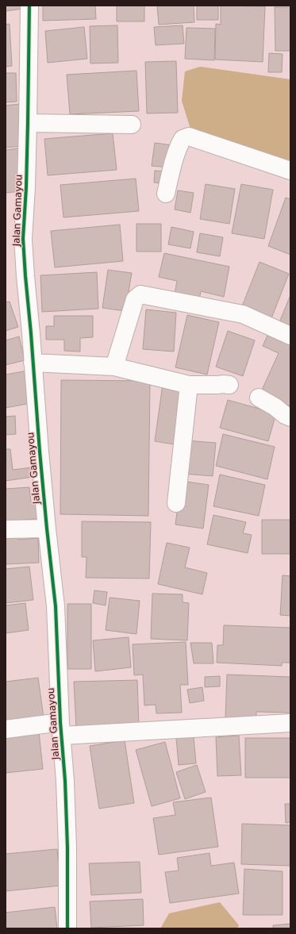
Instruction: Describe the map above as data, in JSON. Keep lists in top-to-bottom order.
{
  "streets": {
    "street": ["Jalan Gamayou"]
  }
}
